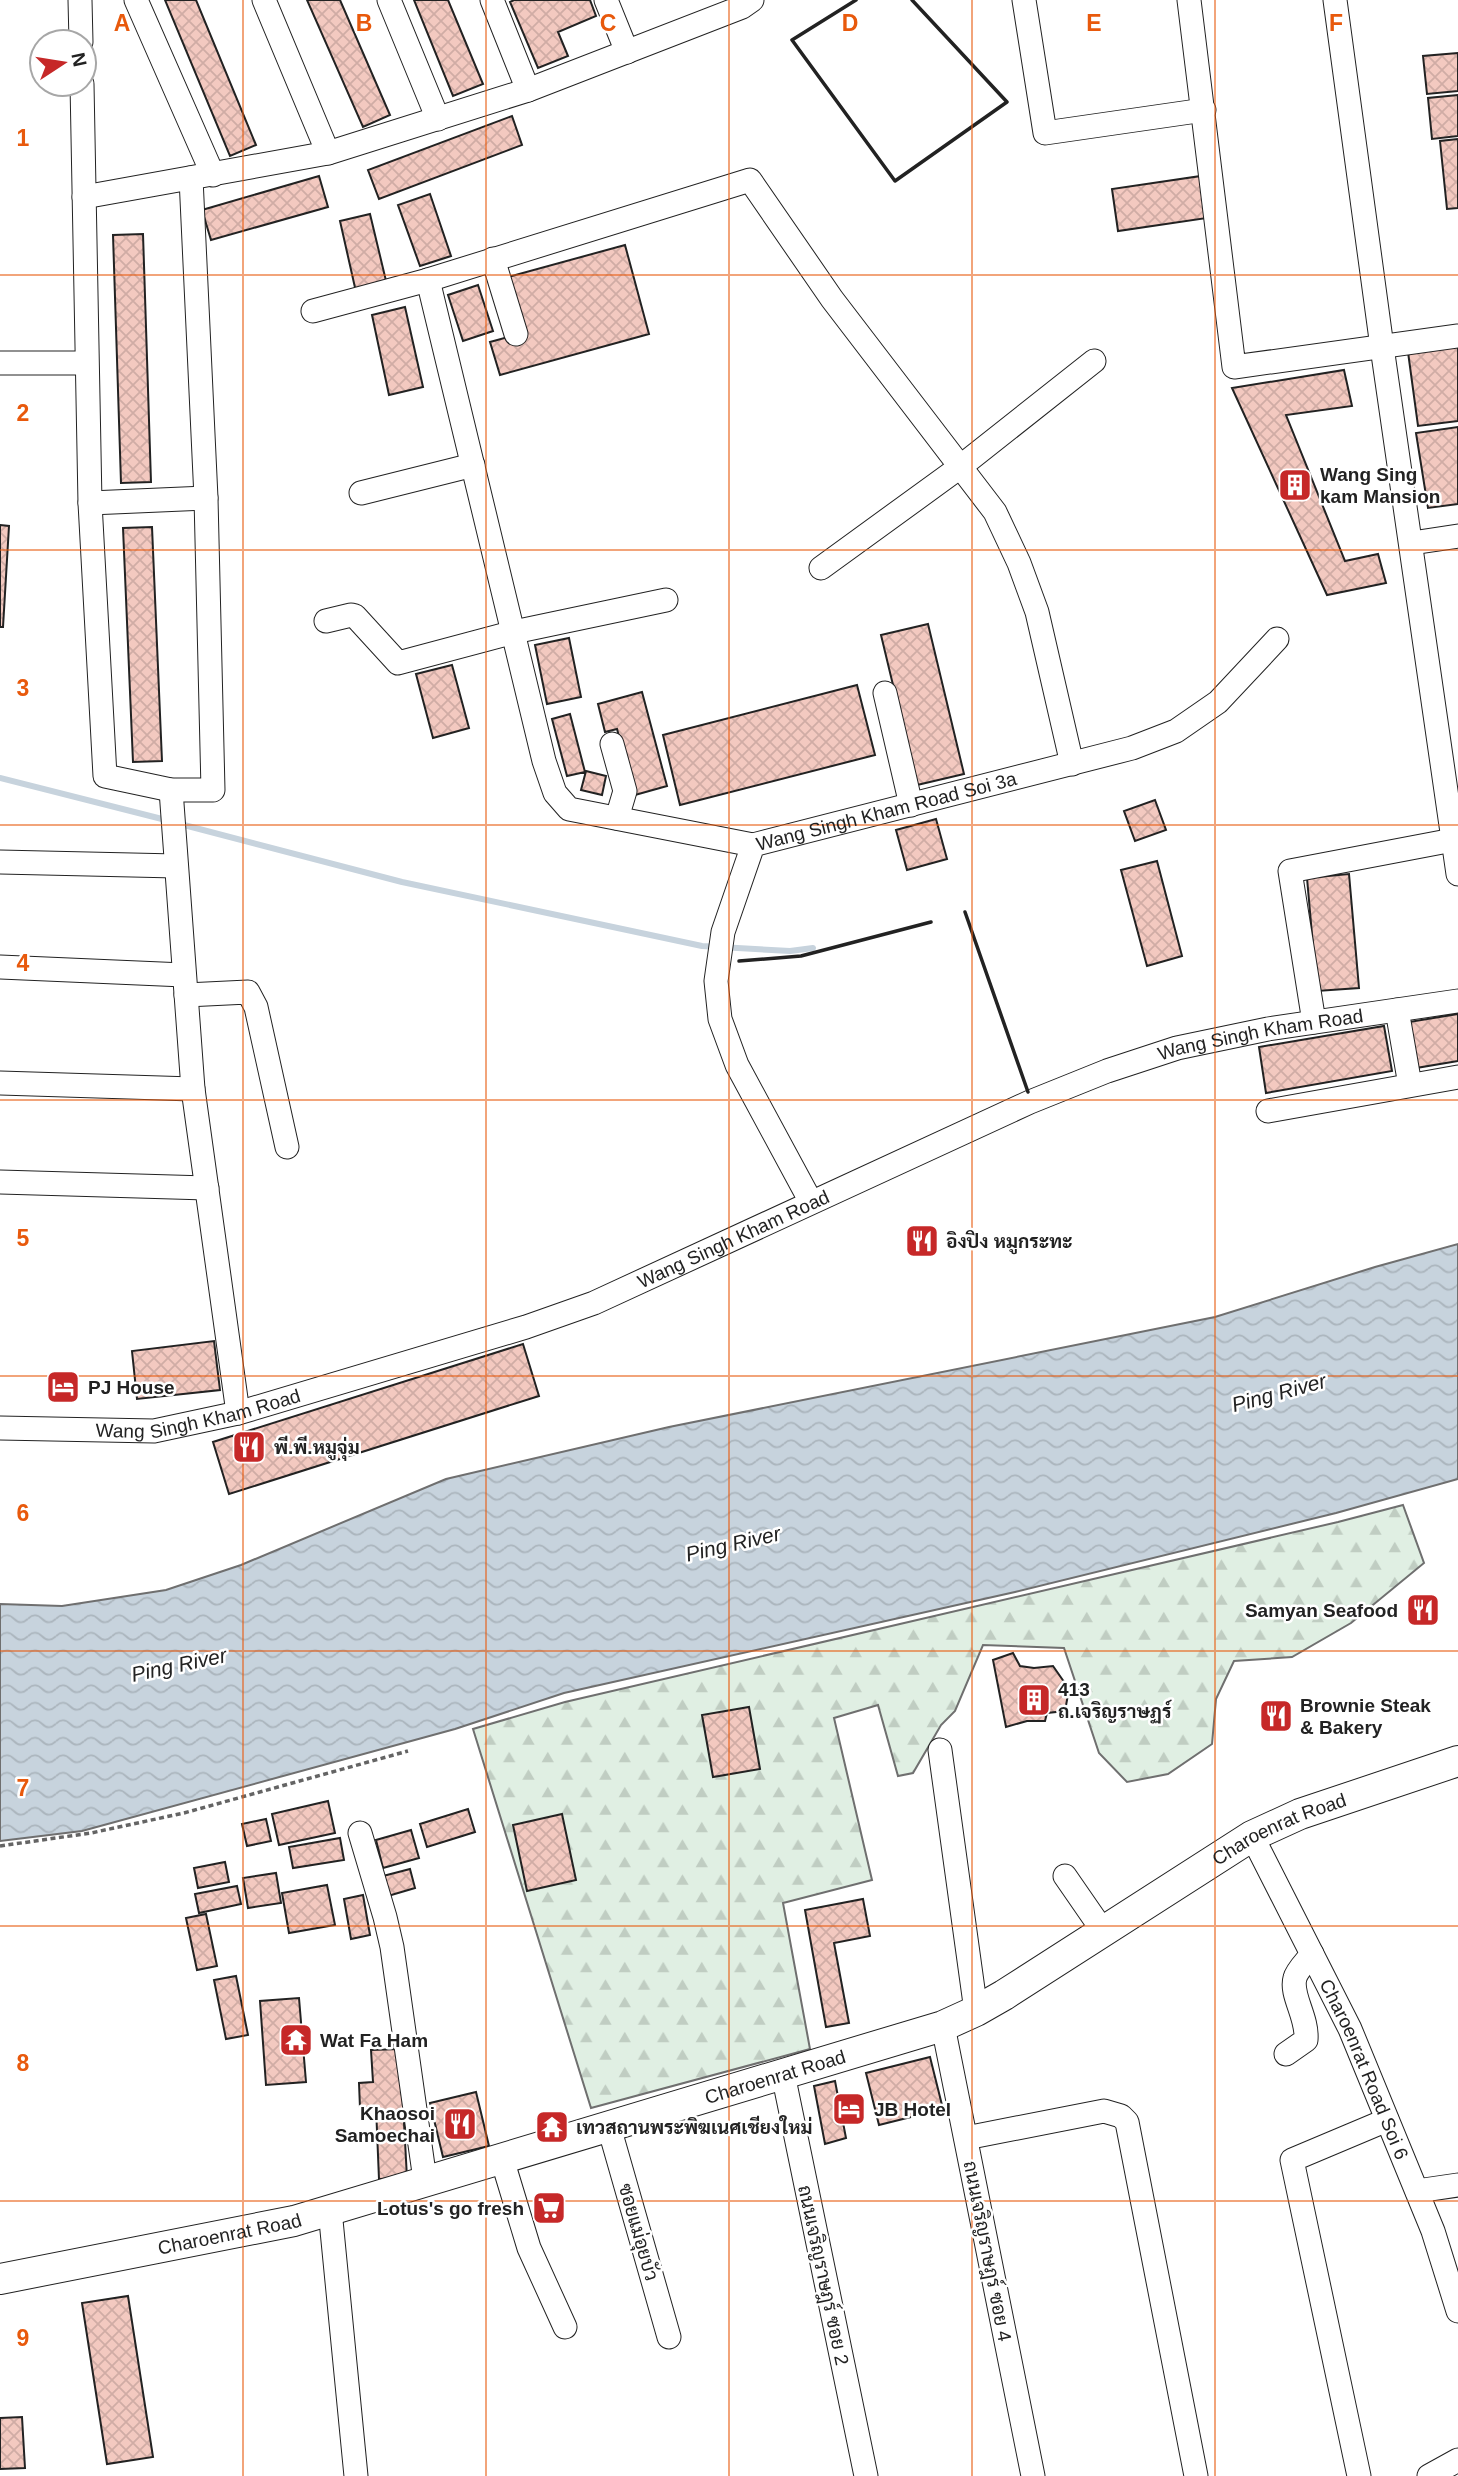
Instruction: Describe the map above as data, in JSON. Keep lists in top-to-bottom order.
{
  "streets": {
    "main road": ["Charoenrat Road"],
    "street": [
      "Wang Singh Kham Road Soi 3a",
      "Wang Singh Kham Road",
      "Charoenrat Road Soi 6",
      "ซอยแม่อุยบัว",
      "ถนนเจริญราษฎร์ ซอย 4",
      "ถนนเจริญราษฎร์ ซอย 2"
    ]
  },
  "crossings": [
    ["Wang Singh Kham Road Soi 3a", "Wang Singh Kham Road"],
    ["Charoenrat Road", "Charoenrat Road Soi 6"],
    ["Charoenrat Road", "ซอยแม่อุยบัว"],
    ["Charoenrat Road", "ถนนเจริญราษฎร์ ซอย 4"],
    ["Charoenrat Road", "ถนนเจริญราษฎร์ ซอย 2"]
  ],
  "water": ["Ping River"],
  "places": {
    "building": ["Wang Sing kam Mansion", "413 ถ.เจริญราษฏร์"],
    "restaurant": [
      "อิงปิง หมูกระทะ",
      "พี.พี.หมูจุ่ม",
      "Samyan Seafood",
      "Brownie Steak & Bakery",
      "Khaosoi Samoechai"
    ],
    "hotel": ["PJ House", "JB Hotel"],
    "temple": ["Wat Fa Ham", "เทวสถานพระพิฆเนศเชียงใหม่"],
    "supermarket": ["Lotus's go fresh"]
  },
  "north": "right",
  "grid": {
    "columns": [
      "A",
      "B",
      "C",
      "D",
      "E",
      "F"
    ],
    "rows": [
      "1",
      "2",
      "3",
      "4",
      "5",
      "6",
      "7",
      "8",
      "9"
    ]
  }
}
